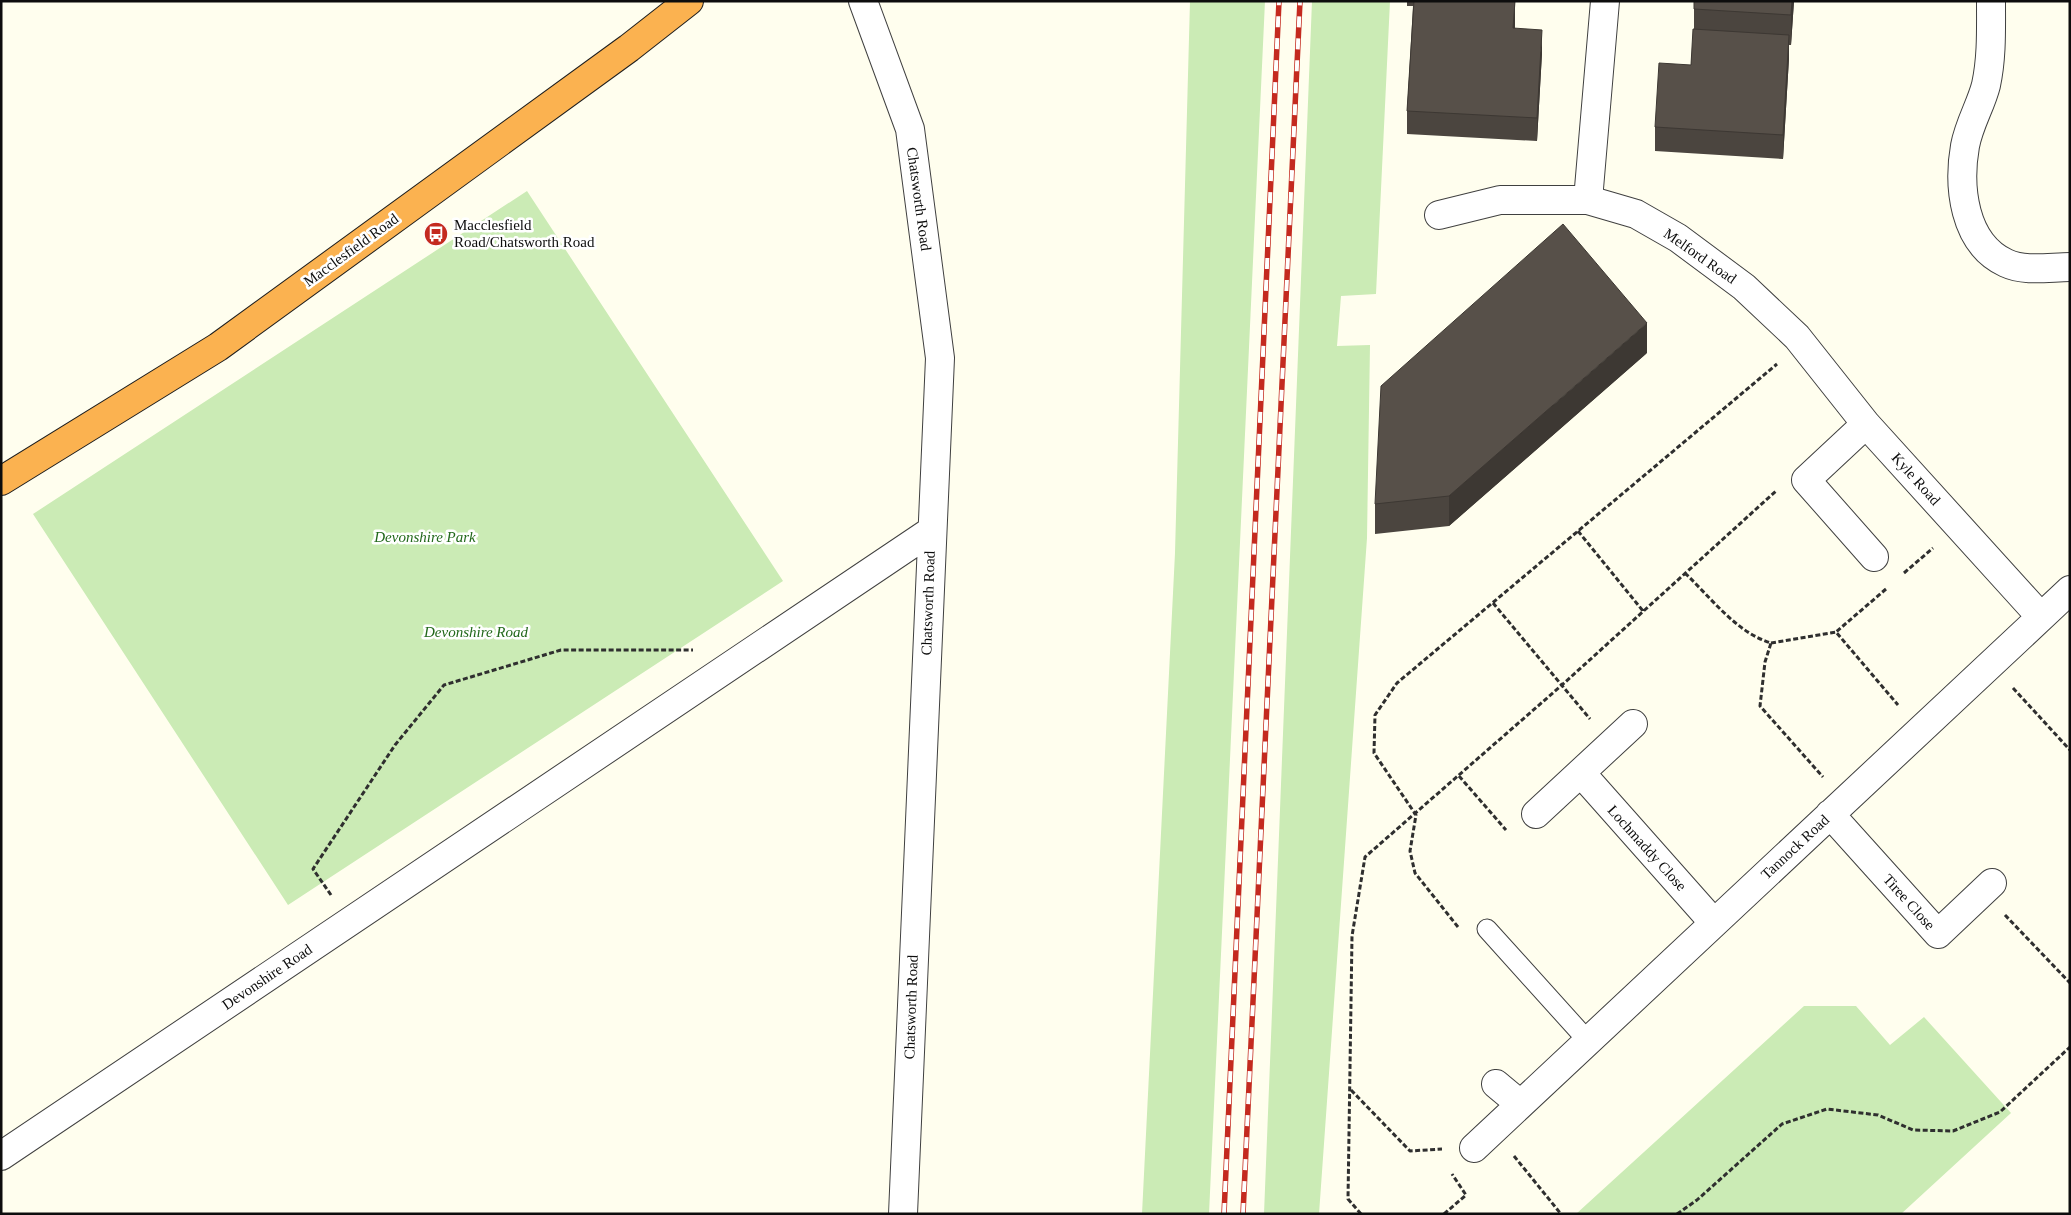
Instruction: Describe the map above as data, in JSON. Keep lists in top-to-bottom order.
{
  "streets": {
    "highway": ["Macclesfield Road"],
    "street": [
      "Chatsworth Road",
      "Melford Road",
      "Kyle Road",
      "Tannock Road",
      "Lochmaddy Close",
      "Tiree Close",
      "Devonshire Road"
    ]
  },
  "crossings": [
    ["Chatsworth Road", "Devonshire Road"],
    ["Melford Road", "Kyle Road"],
    ["Kyle Road", "Tannock Road"],
    ["Tannock Road", "Lochmaddy Close"],
    ["Tannock Road", "Tiree Close"]
  ],
  "parks": ["Devonshire Park", "Devonshire Road"],
  "places": {
    "bus stop": ["Macclesfield Road/Chatsworth Road"]
  }
}
